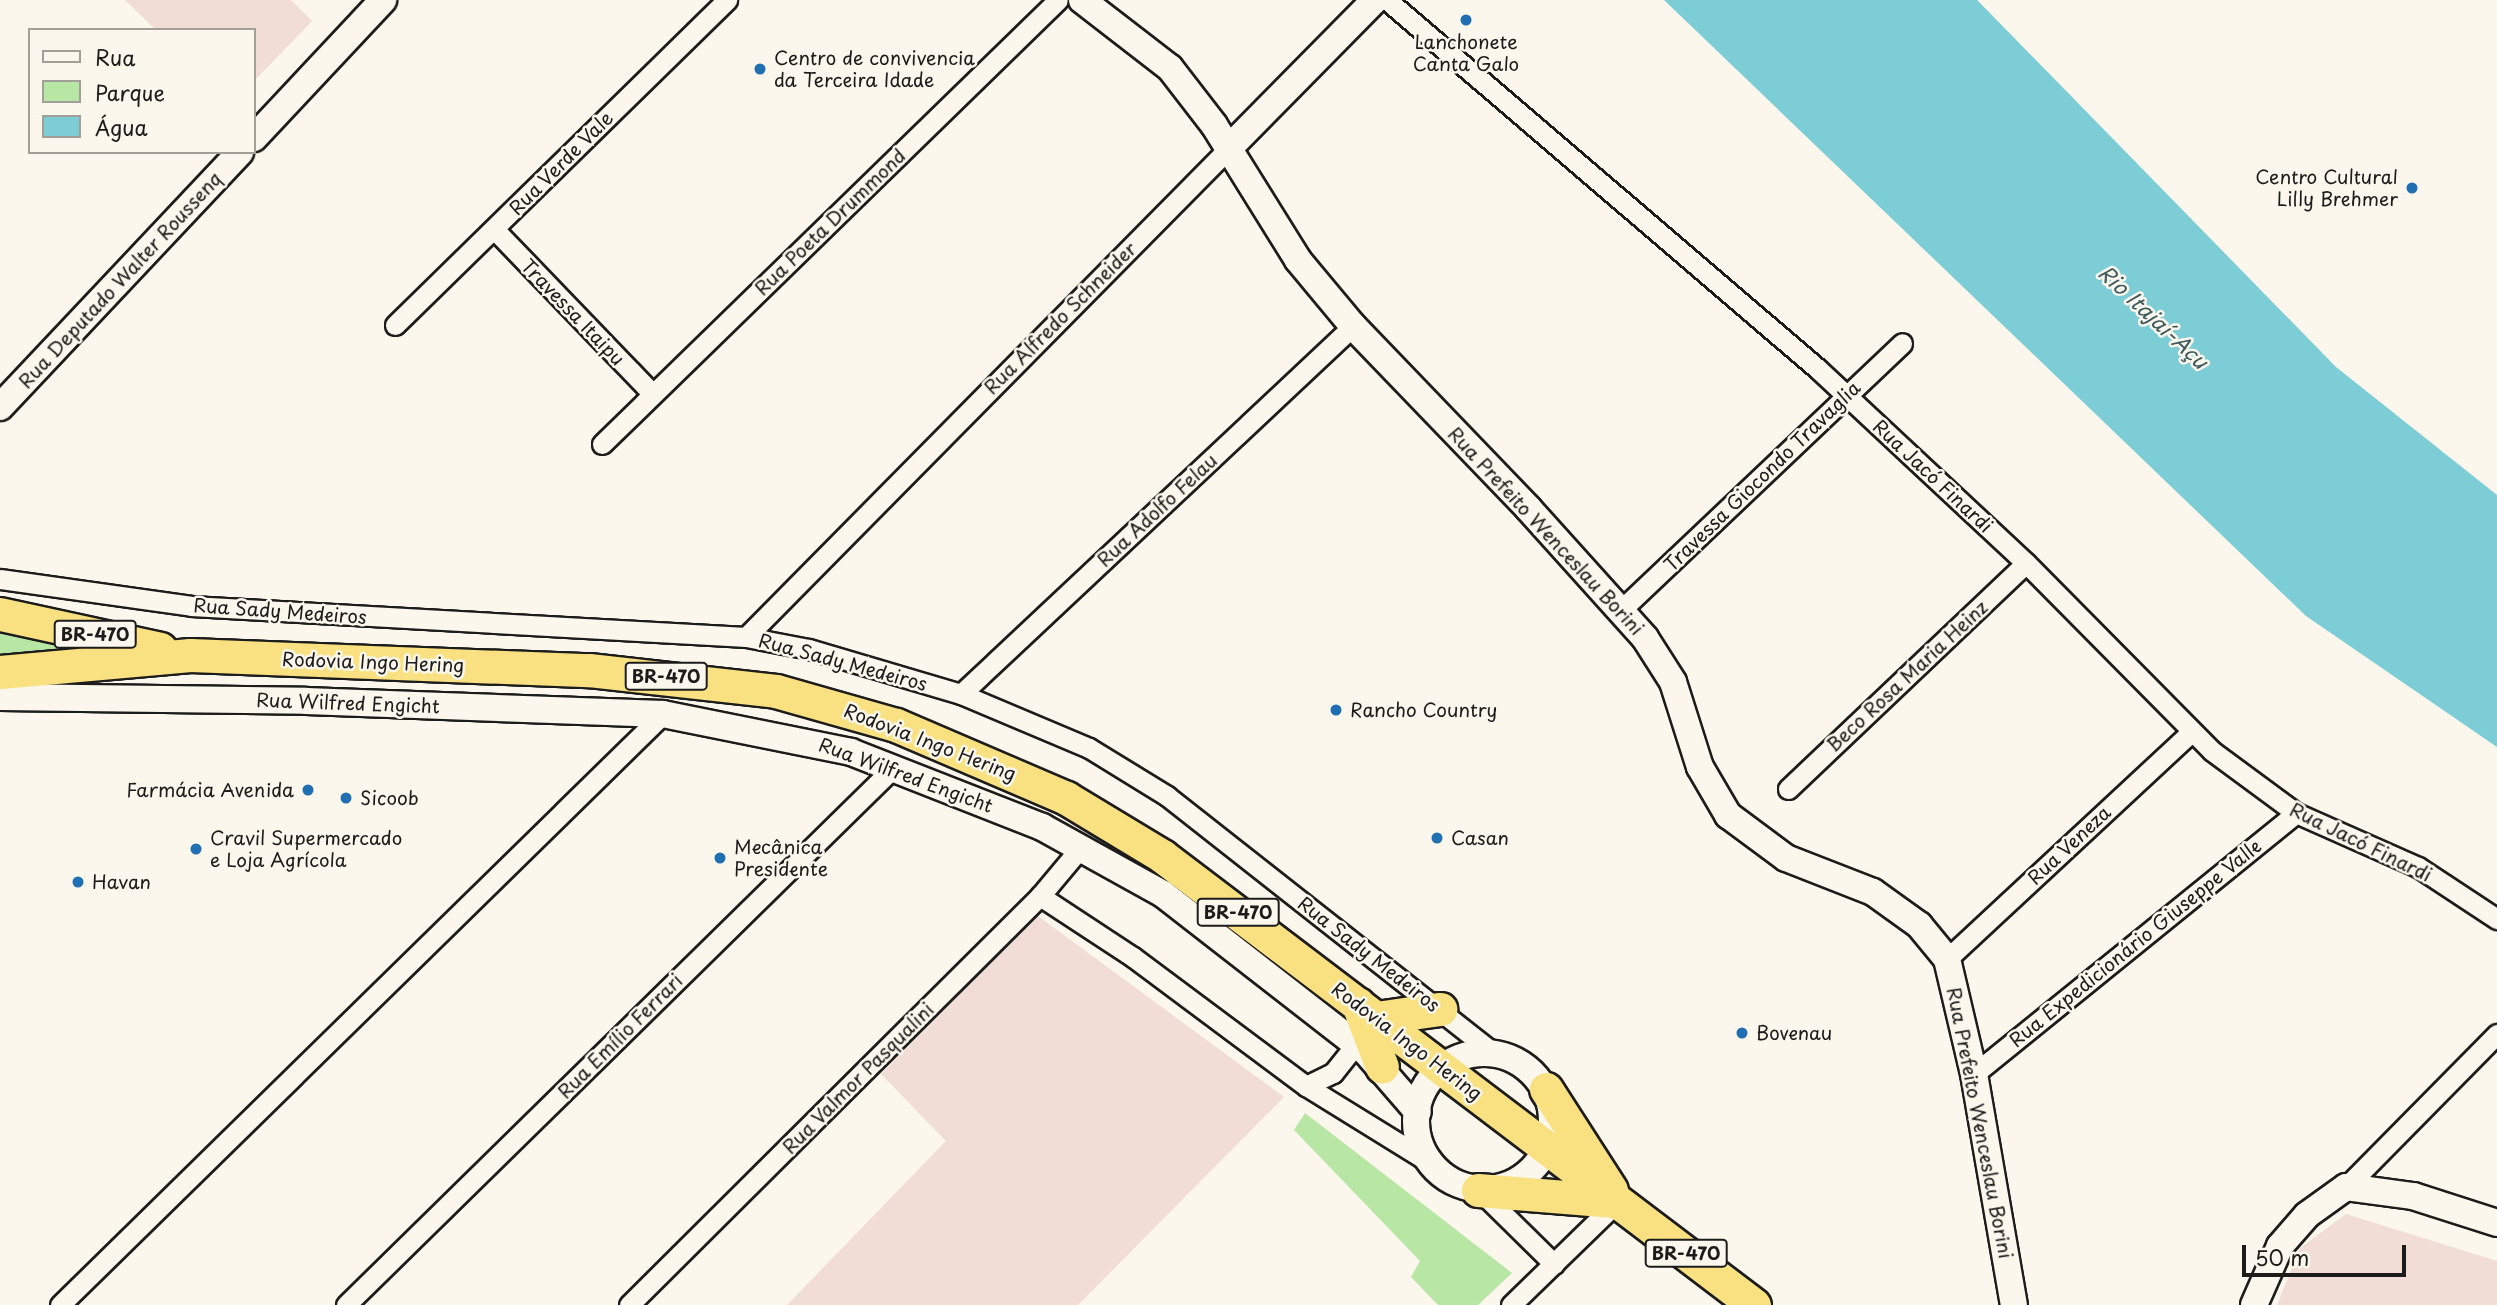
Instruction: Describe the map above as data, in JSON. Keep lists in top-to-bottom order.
{
  "streets": {
    "highway": ["BR-470", "Rodovia Ingo Hering"],
    "street": [
      "Rua Verde Vale",
      "Rua Poeta Drummond",
      "Rua Deputado Walter Roussenq",
      "Travessa Itaipu",
      "Rua Alfredo Schneider",
      "Travessa Giocondo Travaglia",
      "Rua Jacó Finardi",
      "Rua Adolfo Felau",
      "Rua Prefeito Wenceslau Borini",
      "Rua Sady Medeiros",
      "Beco Rosa Maria Heinz",
      "Rua Wilfred Engicht",
      "Rua Veneza",
      "Rua Expedicionário Giuseppe Valle",
      "Rua Emílio Ferrari",
      "Rua Valmor Pasqualini"
    ]
  },
  "crossings": [
    ["Rua Verde Vale", "Travessa Itaipu"],
    ["Rua Poeta Drummond", "Travessa Itaipu"],
    ["Rua Alfredo Schneider", "Rua Prefeito Wenceslau Borini"],
    ["Rua Alfredo Schneider", "Rua Sady Medeiros"],
    ["Travessa Giocondo Travaglia", "Rua Jacó Finardi"],
    ["Travessa Giocondo Travaglia", "Rua Prefeito Wenceslau Borini"],
    ["Rua Jacó Finardi", "Beco Rosa Maria Heinz"],
    ["Rua Jacó Finardi", "Rua Veneza"],
    ["Rua Jacó Finardi", "Rua Expedicionário Giuseppe Valle"],
    ["Rua Adolfo Felau", "Rua Prefeito Wenceslau Borini"],
    ["Rua Adolfo Felau", "Rua Sady Medeiros"],
    ["Rua Prefeito Wenceslau Borini", "Rua Veneza"],
    ["Rua Prefeito Wenceslau Borini", "Rua Expedicionário Giuseppe Valle"],
    ["Rodovia Ingo Hering", "Rua Wilfred Engicht"],
    ["Rua Wilfred Engicht", "Rua Emílio Ferrari"],
    ["Rua Wilfred Engicht", "Rua Valmor Pasqualini"]
  ],
  "water": ["Rio Itajaí-Açu"],
  "places": [
    "Lanchonete Canta Galo",
    "Centro de convivencia da Terceira Idade",
    "Centro Cultural Lilly Brehmer",
    "Rancho Country",
    "Farmácia Avenida",
    "Sicoob",
    "Casan",
    "Cravil Supermercado e Loja Agrícola",
    "Mecânica Presidente",
    "Havan",
    "Bovenau"
  ],
  "legend": ["Rua", "Parque", "Água"],
  "scale_bar": "50 m"
}
